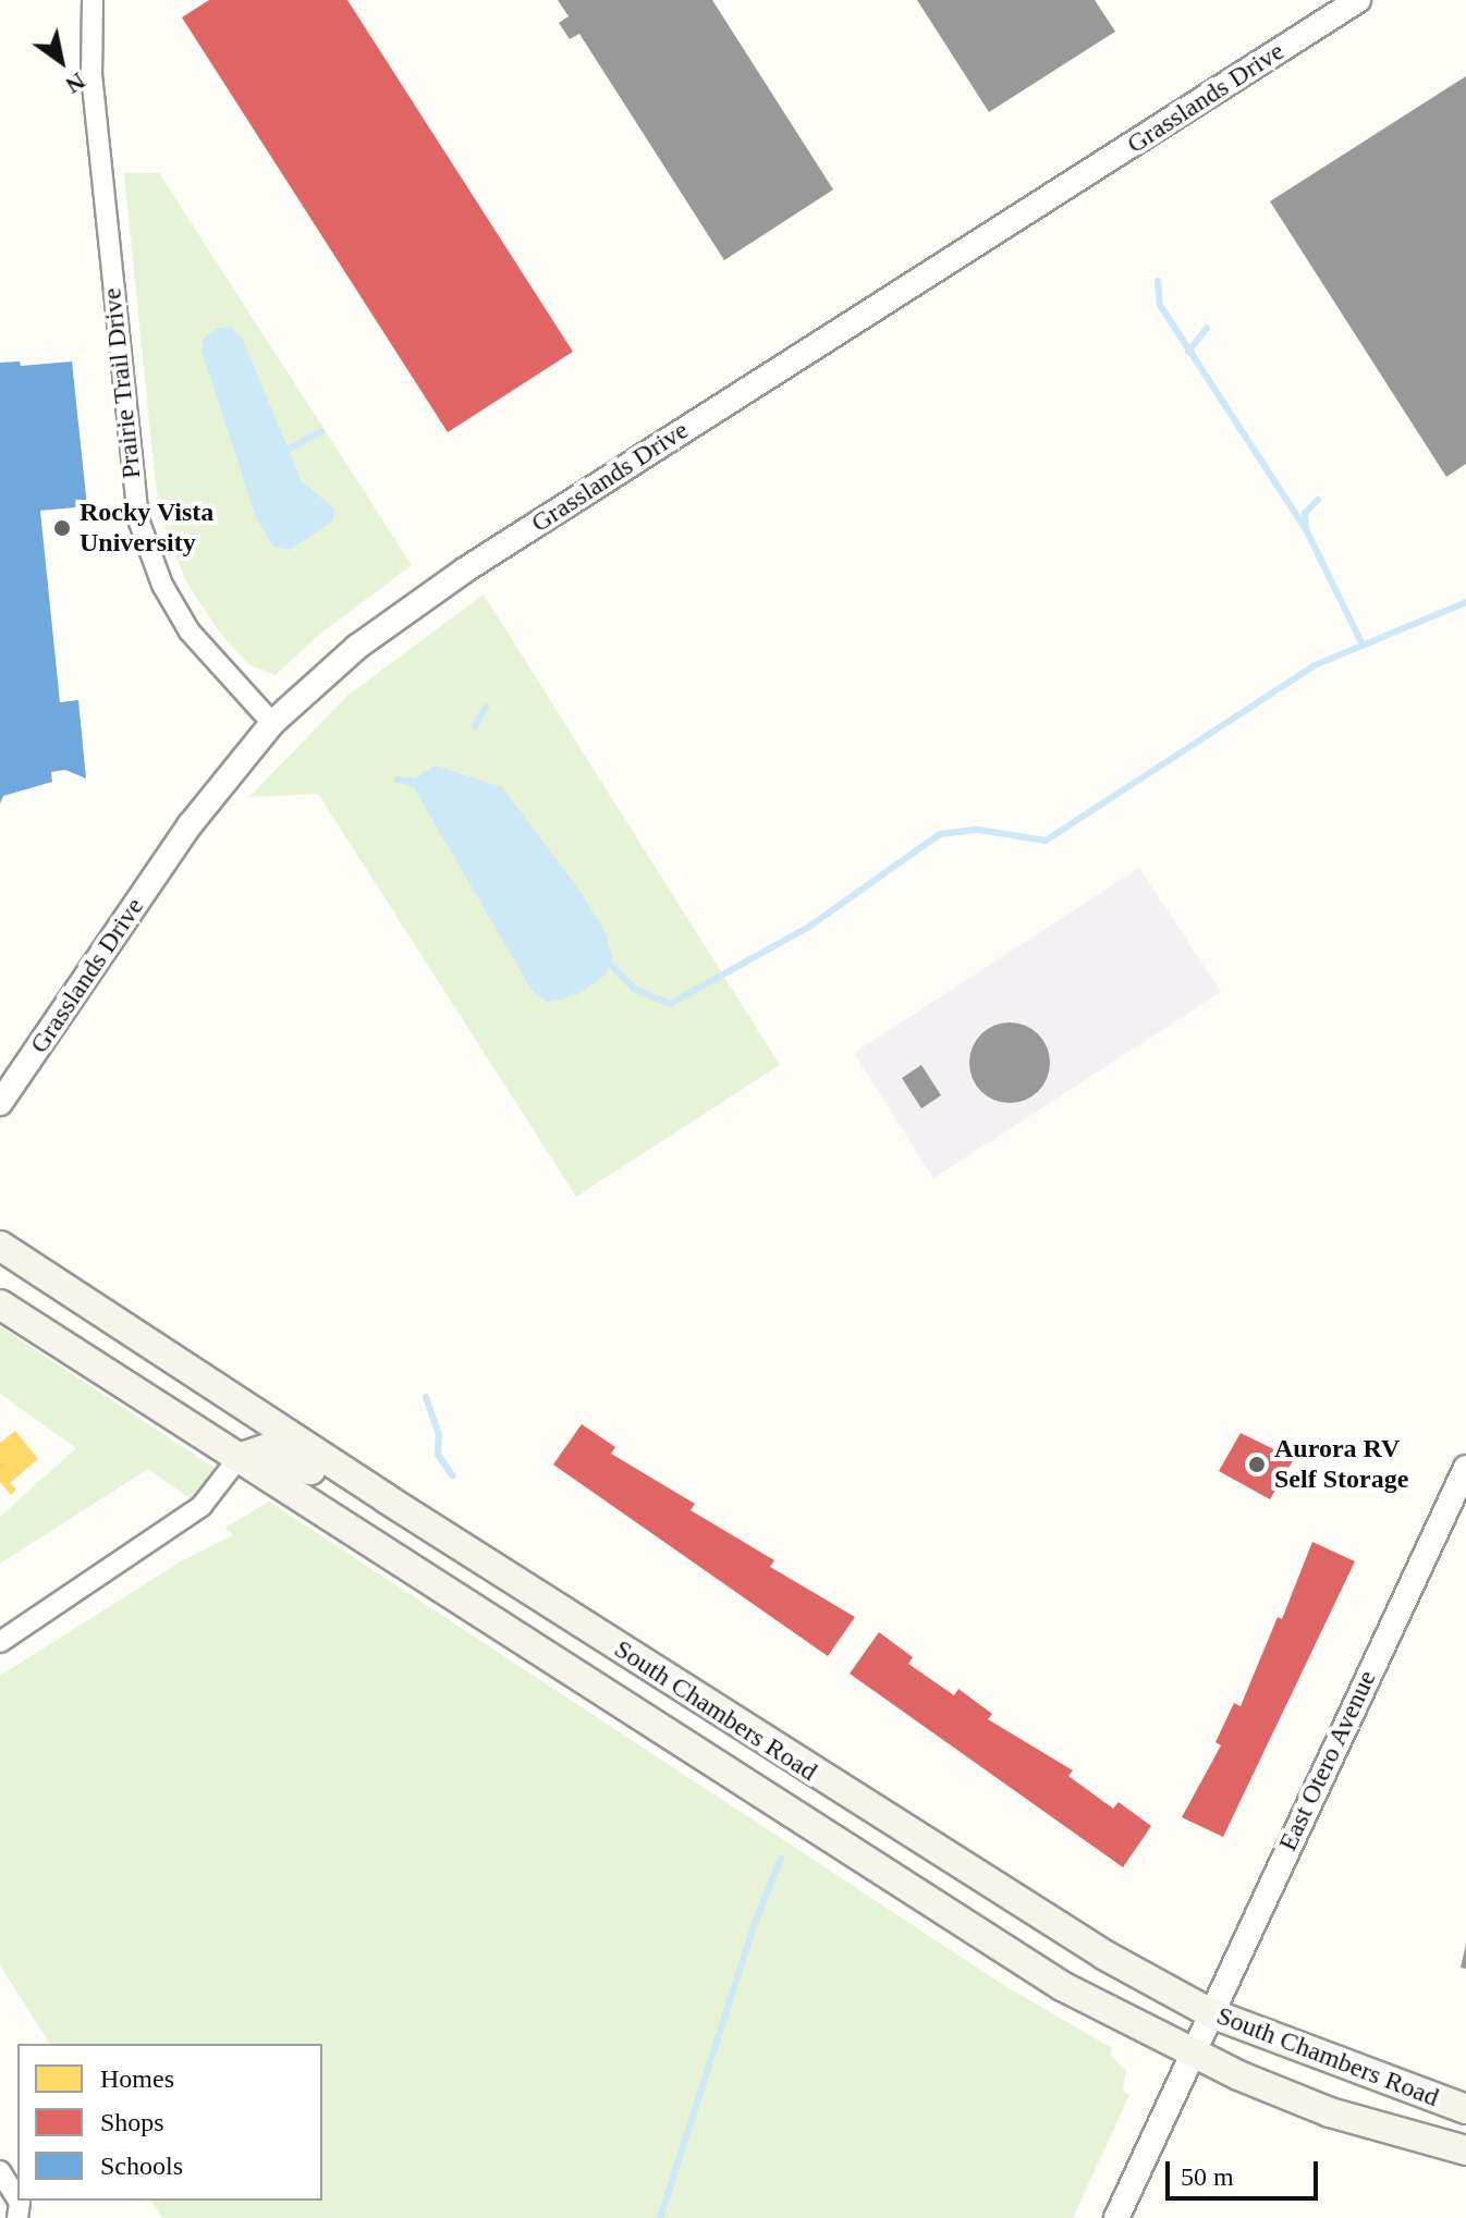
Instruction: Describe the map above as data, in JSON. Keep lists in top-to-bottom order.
{
  "streets": {
    "main road": ["South Chambers Road"],
    "street": ["Grasslands Drive", "Prairie Trail Drive", "East Otero Avenue"]
  },
  "crossings": [
    ["Grasslands Drive", "Prairie Trail Drive"],
    ["South Chambers Road", "East Otero Avenue"]
  ],
  "places": ["Rocky Vista University", "Aurora RV Self Storage"],
  "legend": ["Homes", "Shops", "Schools"],
  "scale_bar": "50 m",
  "north": "bottom right"
}
